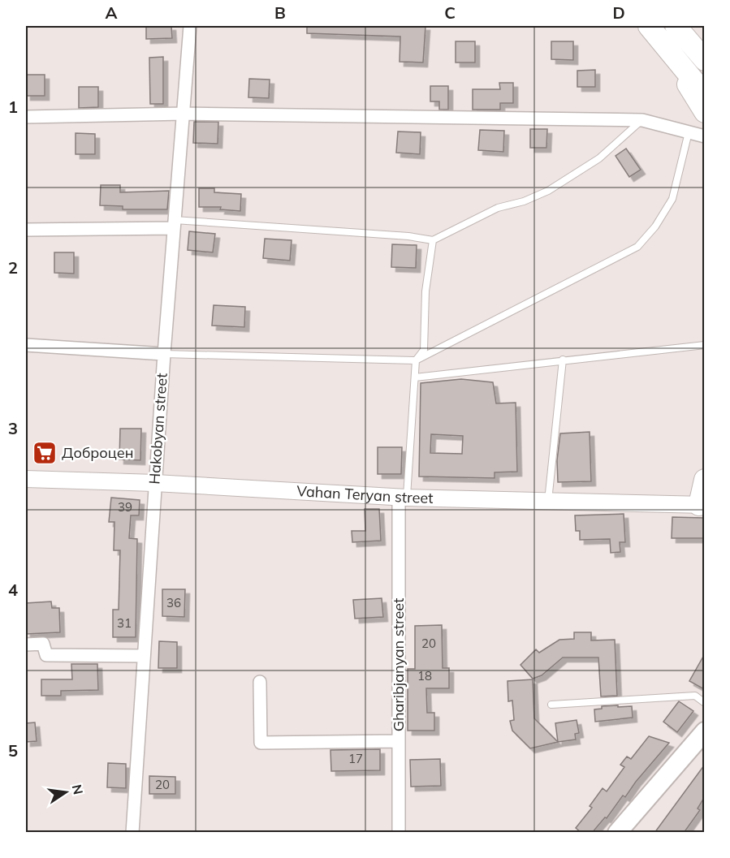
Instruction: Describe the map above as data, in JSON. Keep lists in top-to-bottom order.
{
  "streets": {
    "street": ["Hakobyan street", "Vahan Teryan street", "Gharibjanyan street"]
  },
  "crossings": [
    ["Hakobyan street", "Vahan Teryan street"],
    ["Vahan Teryan street", "Gharibjanyan street"]
  ],
  "places": {
    "supermarket": ["Доброцен"]
  },
  "house_numbers": [
    "39",
    "36",
    "31",
    "20",
    "18",
    "17",
    "20"
  ],
  "north": "right",
  "grid": {
    "columns": [
      "A",
      "B",
      "C",
      "D"
    ],
    "rows": [
      "1",
      "2",
      "3",
      "4",
      "5"
    ]
  }
}
